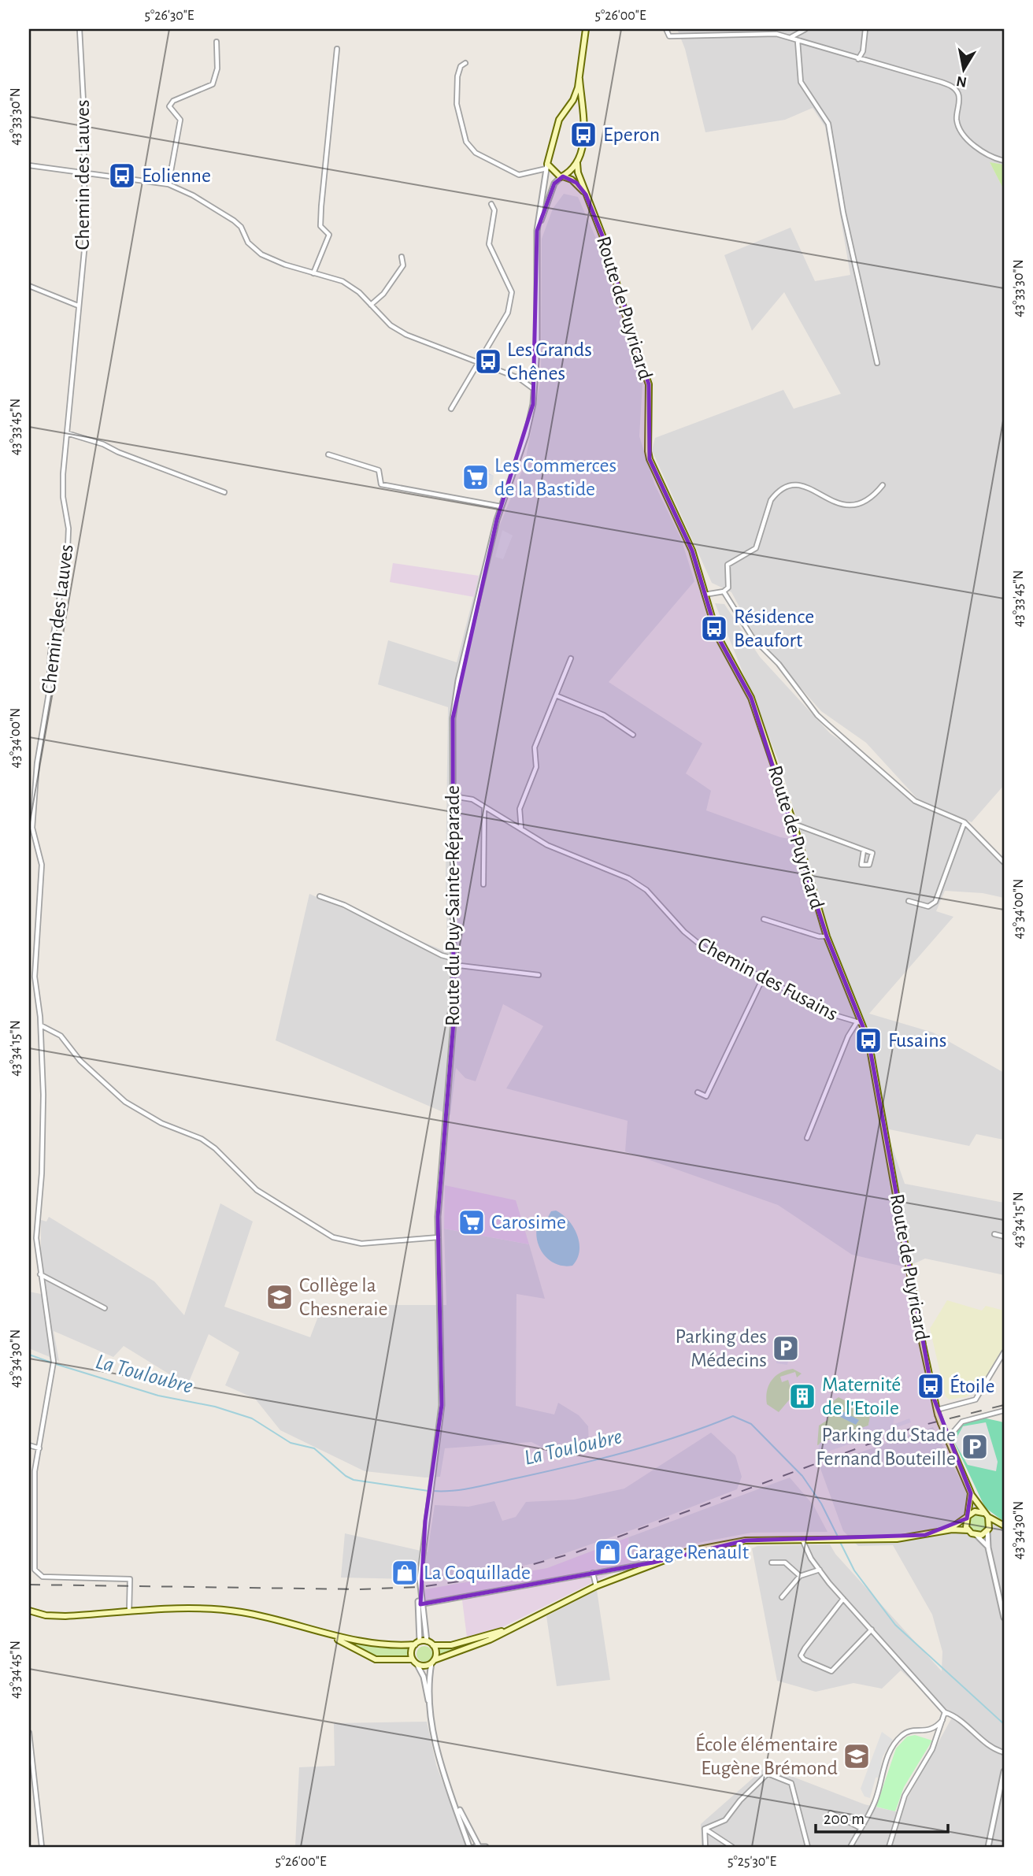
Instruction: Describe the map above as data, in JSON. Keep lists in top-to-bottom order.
{
  "streets": {
    "main road": ["Route de Puyricard"],
    "street": ["Chemin des Lauves", "Route du Puy-Sainte-Réparade", "Chemin des Fusains"]
  },
  "crossings": [
    ["Route de Puyricard", "Route du Puy-Sainte-Réparade"],
    ["Route de Puyricard", "Chemin des Fusains"],
    ["Route du Puy-Sainte-Réparade", "Chemin des Fusains"]
  ],
  "water": ["La Touloubre"],
  "places": {
    "bus stop": [
      "Eperon",
      "Eolienne",
      "Les Grands Chênes",
      "Résidence Beaufort",
      "Fusains",
      "Étoile"
    ],
    "supermarket": ["Les Commerces de la Bastide", "Carosime"],
    "school or university": ["Collège la Chesneraie", "École élémentaire Eugène Brémond"],
    "parking": ["Parking des Médecins", "Parking du Stade Fernand Bouteille"],
    "building": ["Maternité de l'Etoile"],
    "shop": ["Garage Renault", "La Coquillade"]
  },
  "scale_bar": "200 m",
  "north": "bottom",
  "coordinates": [
    "5°26'30\"E",
    "5°26'00\"E",
    "43°33'30\"N",
    "43°33'45\"N",
    "43°34'00\"N",
    "43°34'15\"N",
    "43°34'30\"N",
    "43°34'45\"N",
    "5°25'30\"E"
  ]
}
